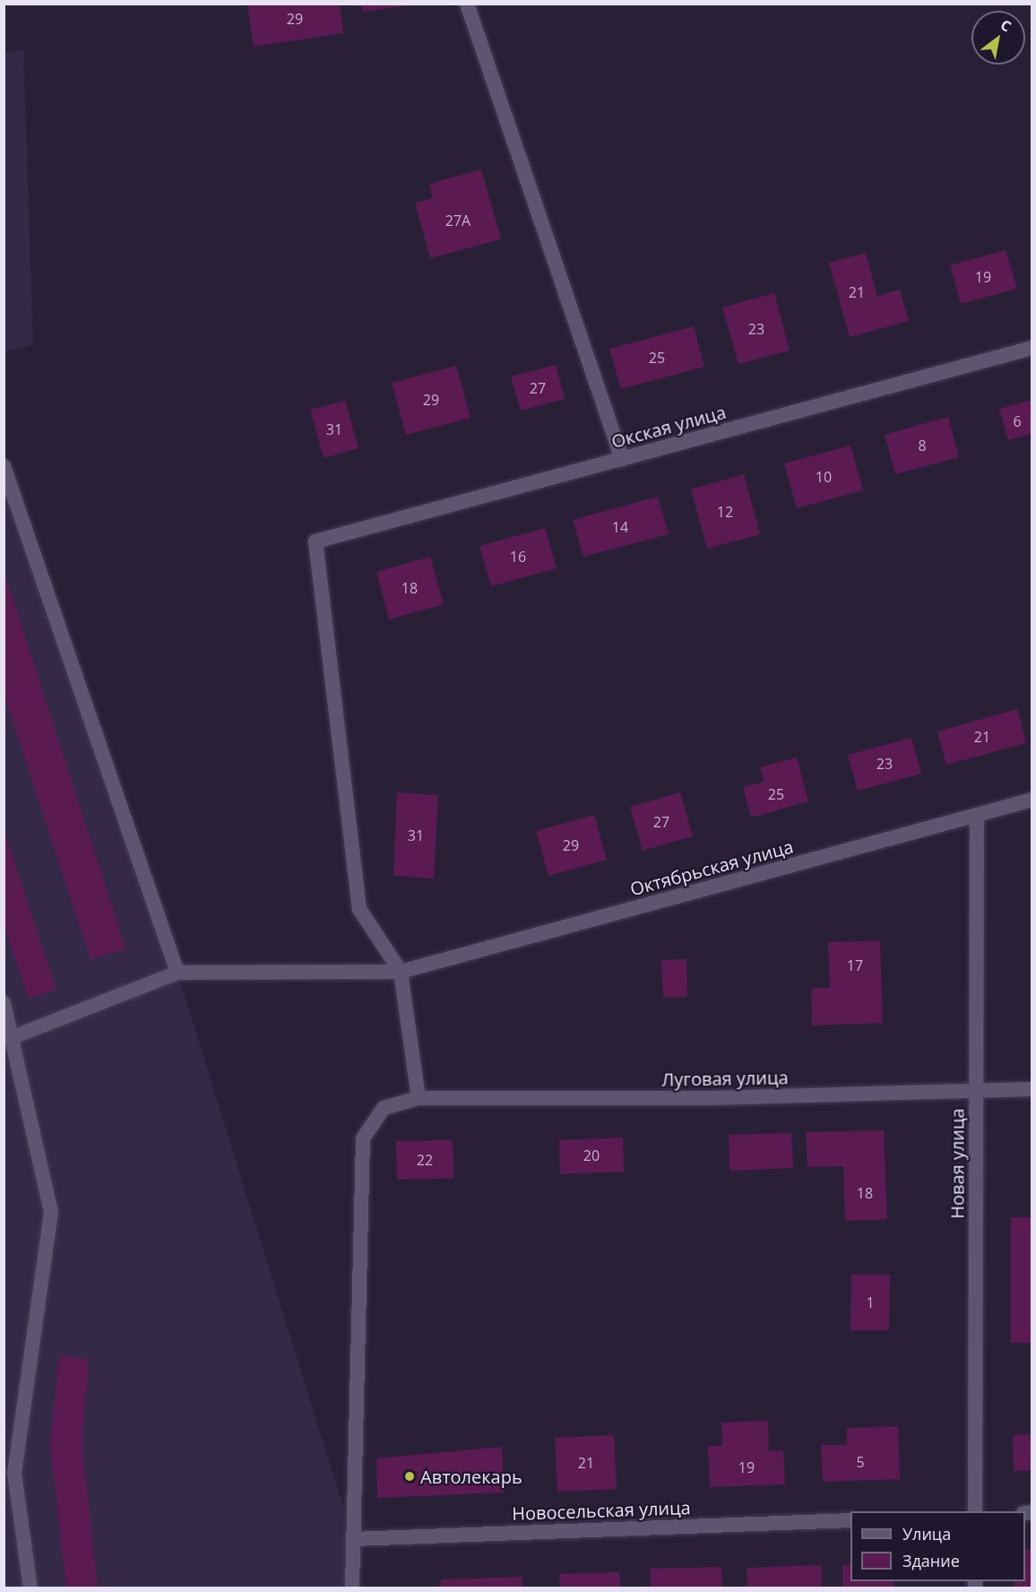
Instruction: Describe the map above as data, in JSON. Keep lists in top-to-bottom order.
{
  "streets": {
    "street": [
      "Окская улица",
      "Октябрьская улица",
      "Луговая улица",
      "Новая улица",
      "Новосельская улица"
    ]
  },
  "crossings": [
    ["Окская улица", "Октябрьская улица"],
    ["Октябрьская улица", "Новая улица"],
    ["Луговая улица", "Новая улица"],
    ["Луговая улица", "Новосельская улица"]
  ],
  "places": ["Автолекарь"],
  "house_numbers": [
    "29",
    "27А",
    "19",
    "21",
    "23",
    "25",
    "27",
    "29",
    "6",
    "31",
    "8",
    "10",
    "12",
    "14",
    "16",
    "18",
    "21",
    "23",
    "25",
    "27",
    "31",
    "29",
    "17",
    "20",
    "22",
    "18",
    "1",
    "5",
    "21",
    "19"
  ],
  "legend": ["Улица", "Здание"],
  "north": "top right"
}
